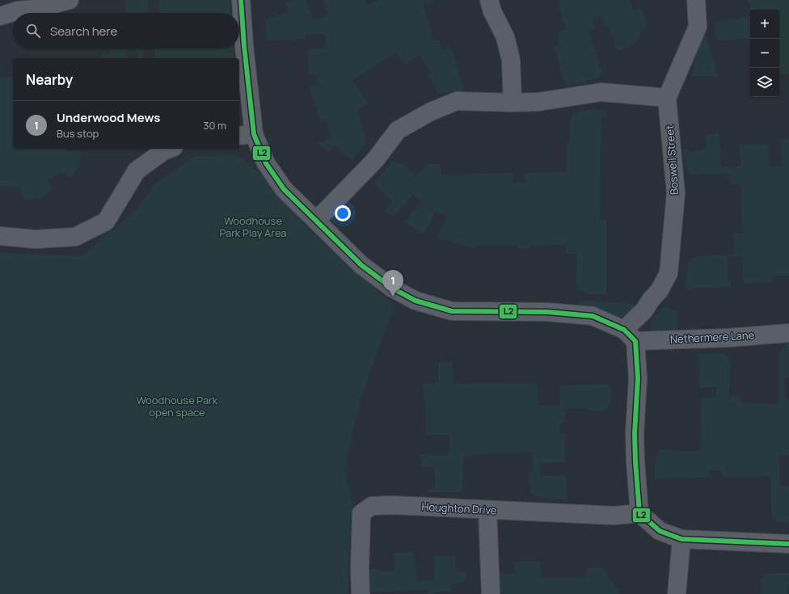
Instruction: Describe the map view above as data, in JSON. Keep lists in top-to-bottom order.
{
  "streets": {
    "street": ["Boswell Street", "Nethermere Lane", "Houghton Drive"]
  },
  "crossings": [
    ["Boswell Street", "Nethermere Lane"]
  ],
  "parks": ["Woodhouse Park Play Area", "Woodhouse Park open space"],
  "lines": ["transit line L2"],
  "page": {
    "map_buttons": ["+", "−"],
    "search": "Search here",
    "heading": "Nearby",
    "list": [
      {
        "mark": "1",
        "name": "Underwood Mews",
        "note": "Bus stop",
        "value": "30 m"
      }
    ],
    "pins": "1"
  }
}
